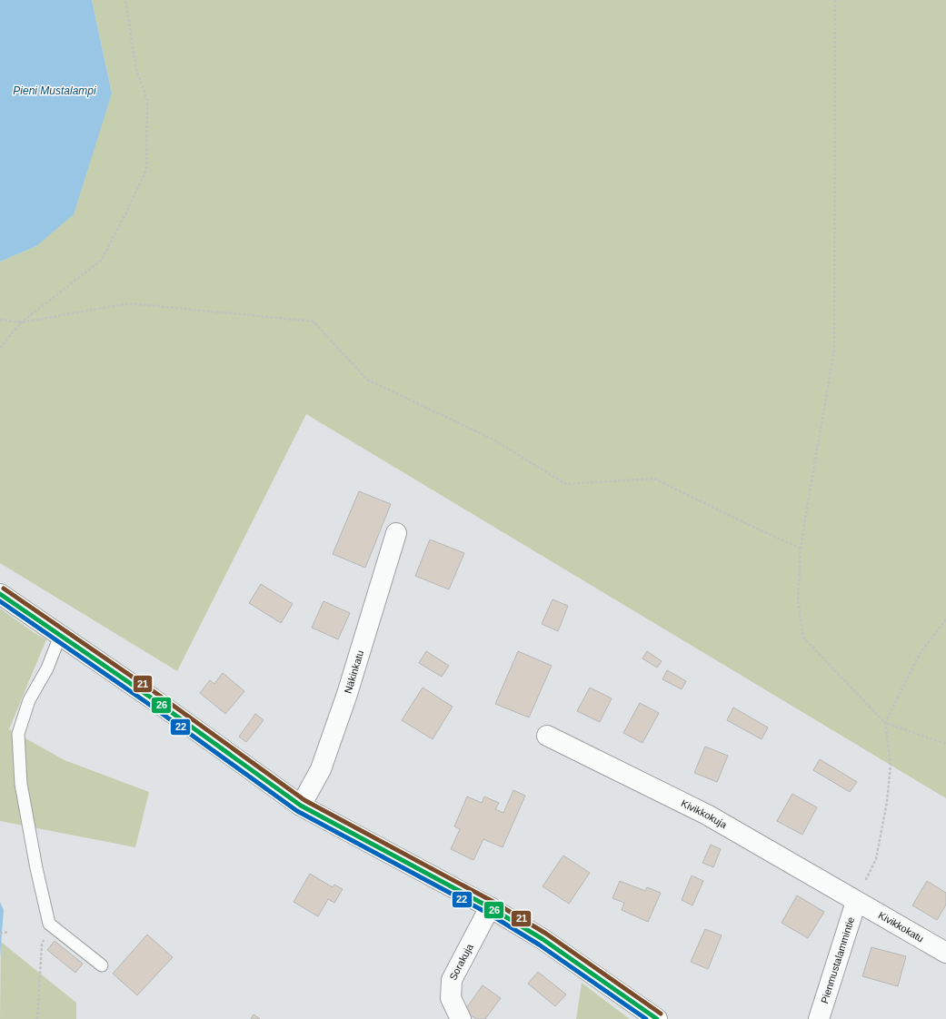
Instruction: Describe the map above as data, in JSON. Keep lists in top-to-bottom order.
{
  "streets": {
    "street": [
      "Näkinkatu",
      "Kivikkokuja",
      "Kivikkokatu",
      "Pienmustalammintie",
      "Sorakuja"
    ]
  },
  "crossings": [
    ["Kivikkokuja", "Kivikkokatu"],
    ["Kivikkokuja", "Pienmustalammintie"],
    ["Kivikkokatu", "Pienmustalammintie"]
  ],
  "water": ["Pieni Mustalampi"],
  "lines": ["transit line 21", "transit line 26", "transit line 22"]
}
